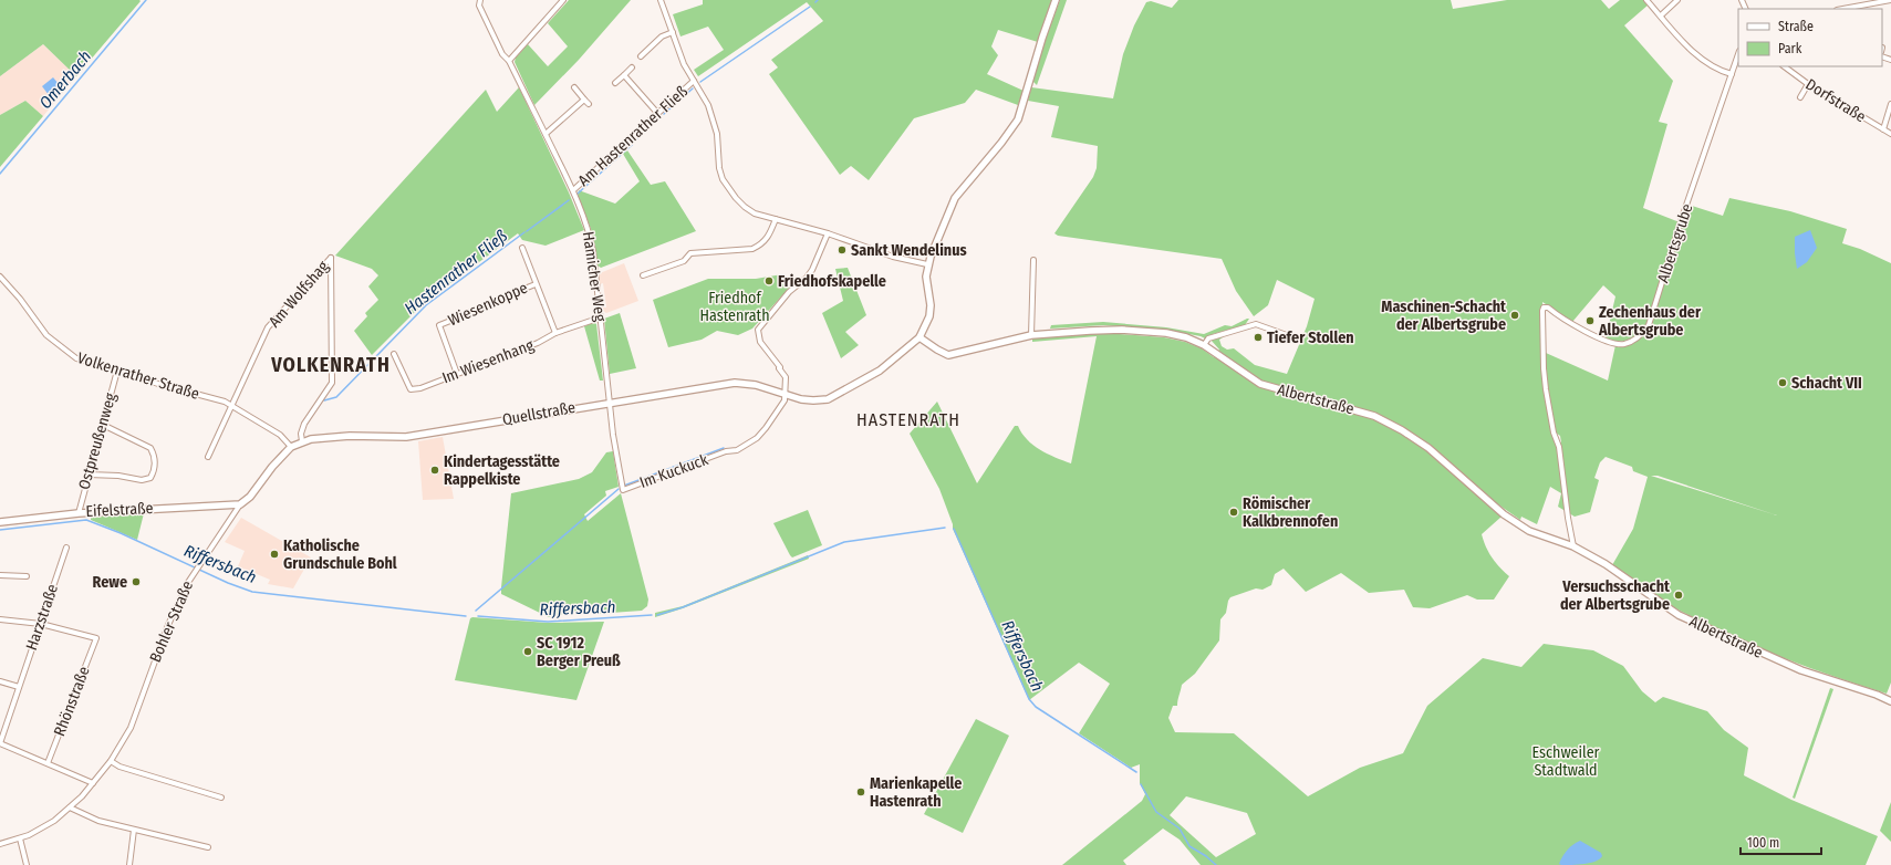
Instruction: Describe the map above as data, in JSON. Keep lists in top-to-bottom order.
{
  "streets": {
    "main road": [
      "Albertstraße",
      "Quellstraße",
      "Eifelstraße",
      "Bohler Straße"
    ],
    "street": [
      "Dorfstraße",
      "Am Hastenrather Fließ",
      "Albertsgrube",
      "Hamicher Weg",
      "Am Wolfshag",
      "Wiesenkoppe",
      "Im Wiesenhang",
      "Volkenrather Straße",
      "Ostpreußenweg",
      "Im Kuckuck",
      "Harzstraße",
      "Rhönstraße"
    ]
  },
  "crossings": [
    ["Am Hastenrather Fließ", "Hamicher Weg"],
    ["Albertsgrube", "Albertstraße"],
    ["Hamicher Weg", "Im Wiesenhang"],
    ["Hamicher Weg", "Quellstraße"],
    ["Hamicher Weg", "Im Kuckuck"],
    ["Am Wolfshag", "Volkenrather Straße"],
    ["Am Wolfshag", "Quellstraße"],
    ["Wiesenkoppe", "Im Wiesenhang"],
    ["Volkenrather Straße", "Quellstraße"],
    ["Volkenrather Straße", "Ostpreußenweg"],
    ["Volkenrather Straße", "Bohler Straße"],
    ["Albertstraße", "Quellstraße"],
    ["Quellstraße", "Im Kuckuck"],
    ["Quellstraße", "Bohler Straße"],
    ["Ostpreußenweg", "Eifelstraße"],
    ["Eifelstraße", "Bohler Straße"],
    ["Harzstraße", "Rhönstraße"]
  ],
  "districts": ["VOLKENRATH", "HASTENRATH"],
  "water": ["Omerbach", "Hastenrather Fließ", "Riffersbach"],
  "parks": ["Friedhof Hastenrath", "Eschweiler Stadtwald"],
  "places": [
    "Sankt Wendelinus",
    "Friedhofskapelle",
    "Maschinen-Schacht der Albertsgrube",
    "Zechenhaus der Albertsgrube",
    "Tiefer Stollen",
    "Schacht VII",
    "Kindertagesstätte Rappelkiste",
    "Römischer Kalkbrennofen",
    "Katholische Grundschule Bohl",
    "Rewe",
    "Versuchsschacht der Albertsgrube",
    "SC 1912 Berger Preuß",
    "Marienkapelle Hastenrath"
  ],
  "legend": ["Straße", "Park"],
  "scale_bar": "100 m"
}
